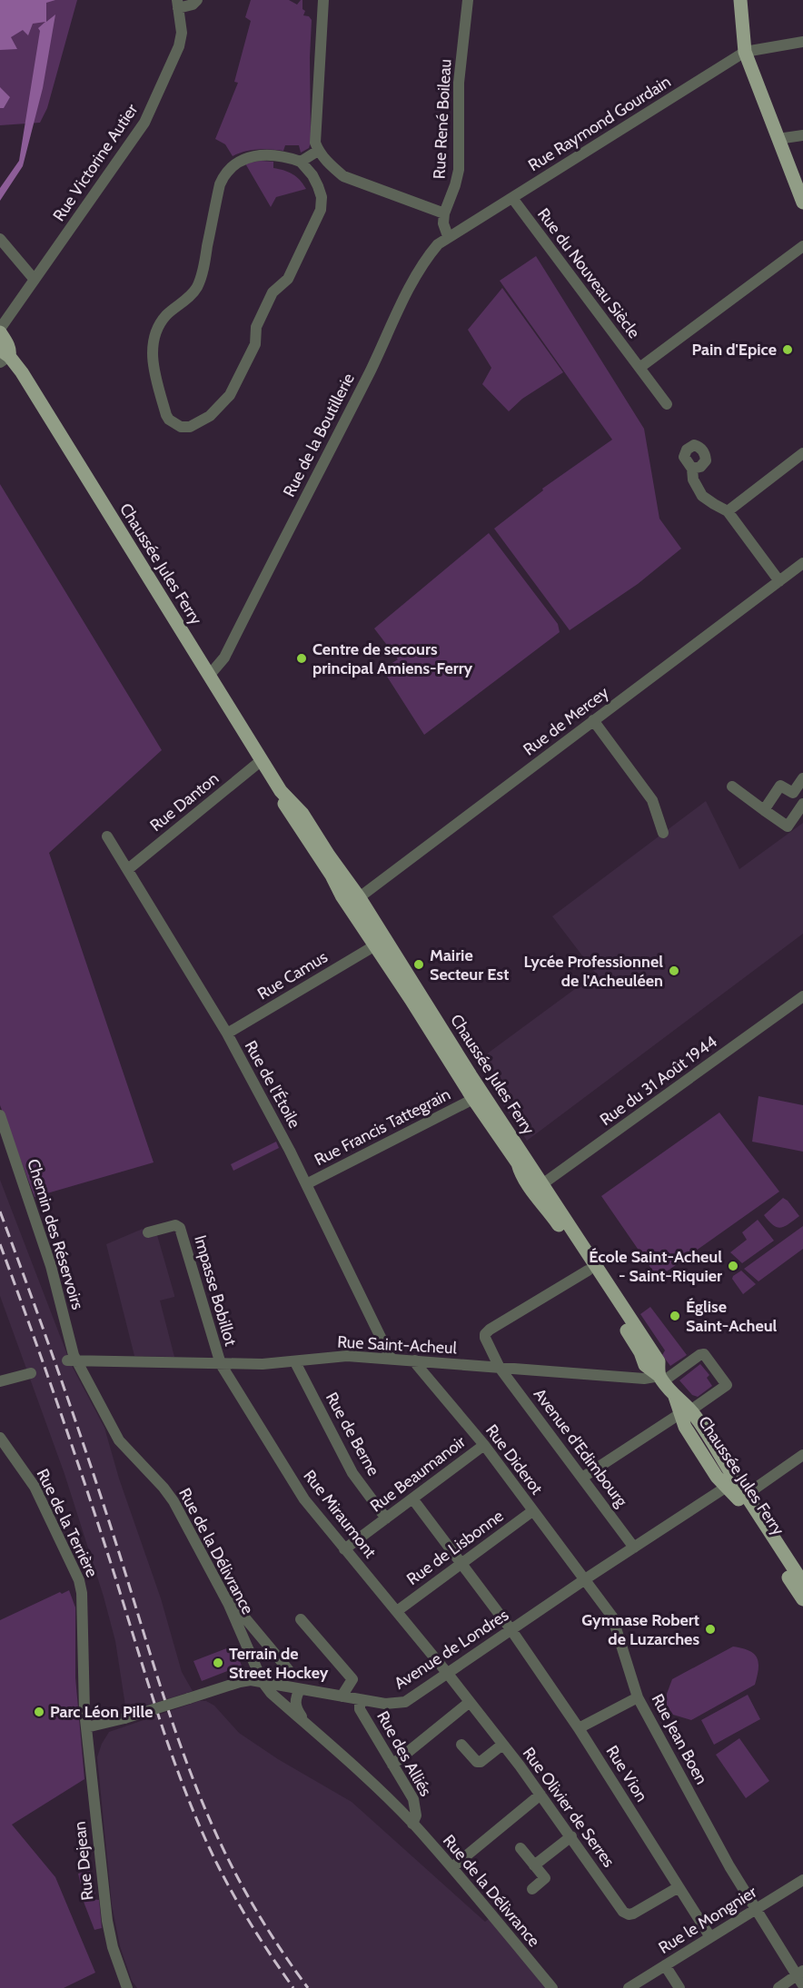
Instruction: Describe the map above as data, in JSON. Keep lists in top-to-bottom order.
{
  "streets": {
    "main road": ["Chaussée Jules Ferry"],
    "street": [
      "Rue René Boileau",
      "Rue Raymond Gourdain",
      "Rue Victorine Autier",
      "Rue du Nouveau Siècle",
      "Rue de la Boutillerie",
      "Rue de Mercey",
      "Rue Danton",
      "Rue Camus",
      "Rue du 31 Août 1944",
      "Rue de l'Étoile",
      "Rue Francis Tattegrain",
      "Chemin des Réservoirs",
      "Impasse Bobillot",
      "Rue Saint-Acheul",
      "Rue de Berne",
      "Avenue d'Edimbourg",
      "Rue Diderot",
      "Rue Beaumanoir",
      "Rue Miraumont",
      "Rue de la Terrière",
      "Rue de Lisbonne",
      "Rue de la Délivrance",
      "Avenue de Londres",
      "Rue Jean Boen",
      "Rue des Alliés",
      "Rue Vion",
      "Rue Olivier de Serres",
      "Rue Dejean",
      "Rue le Mongnier"
    ]
  },
  "crossings": [
    ["Rue Raymond Gourdain", "Rue du Nouveau Siècle"],
    ["Rue Raymond Gourdain", "Rue de la Boutillerie"],
    ["Rue Victorine Autier", "Chaussée Jules Ferry"],
    ["Rue de la Boutillerie", "Chaussée Jules Ferry"],
    ["Chaussée Jules Ferry", "Rue de Mercey"],
    ["Chaussée Jules Ferry", "Rue Danton"],
    ["Chaussée Jules Ferry", "Rue Camus"],
    ["Chaussée Jules Ferry", "Rue du 31 Août 1944"],
    ["Chaussée Jules Ferry", "Rue Francis Tattegrain"],
    ["Chaussée Jules Ferry", "Rue Saint-Acheul"],
    ["Chaussée Jules Ferry", "Avenue de Londres"],
    ["Rue Danton", "Rue de l'Étoile"],
    ["Rue Camus", "Rue de l'Étoile"],
    ["Rue de l'Étoile", "Rue Francis Tattegrain"],
    ["Rue de l'Étoile", "Rue Saint-Acheul"],
    ["Chemin des Réservoirs", "Rue Saint-Acheul"],
    ["Chemin des Réservoirs", "Rue de la Délivrance"],
    ["Impasse Bobillot", "Rue Saint-Acheul"],
    ["Impasse Bobillot", "Rue Miraumont"],
    ["Rue Saint-Acheul", "Rue de Berne"],
    ["Rue Saint-Acheul", "Avenue d'Edimbourg"],
    ["Rue Saint-Acheul", "Rue Diderot"],
    ["Rue Saint-Acheul", "Rue Miraumont"],
    ["Rue Saint-Acheul", "Rue de la Délivrance"],
    ["Rue de Berne", "Rue Beaumanoir"],
    ["Avenue d'Edimbourg", "Avenue de Londres"],
    ["Rue Diderot", "Rue Beaumanoir"],
    ["Rue Diderot", "Rue de Lisbonne"],
    ["Rue Diderot", "Avenue de Londres"],
    ["Rue Diderot", "Rue Jean Boen"],
    ["Rue Beaumanoir", "Rue Miraumont"],
    ["Rue Beaumanoir", "Rue Vion"],
    ["Rue Miraumont", "Rue de Lisbonne"],
    ["Rue Miraumont", "Avenue de Londres"],
    ["Rue Miraumont", "Rue Olivier de Serres"],
    ["Rue de la Terrière", "Avenue de Londres"],
    ["Rue de la Terrière", "Rue Dejean"],
    ["Rue de Lisbonne", "Rue Vion"],
    ["Rue de la Délivrance", "Avenue de Londres"],
    ["Rue de la Délivrance", "Rue des Alliés"],
    ["Avenue de Londres", "Rue Jean Boen"],
    ["Avenue de Londres", "Rue des Alliés"],
    ["Avenue de Londres", "Rue Vion"],
    ["Avenue de Londres", "Rue Olivier de Serres"],
    ["Avenue de Londres", "Rue Dejean"],
    ["Rue Jean Boen", "Rue le Mongnier"],
    ["Rue Vion", "Rue Olivier de Serres"],
    ["Rue Vion", "Rue le Mongnier"]
  ],
  "places": [
    "Pain d'Epice",
    "Centre de secours principal Amiens-Ferry",
    "Mairie Secteur Est",
    "Lycée Professionnel de l'Acheuléen",
    "École Saint-Acheul - Saint-Riquier",
    "Église Saint-Acheul",
    "Gymnase Robert de Luzarches",
    "Terrain de Street Hockey",
    "Parc Léon Pille"
  ]
}
